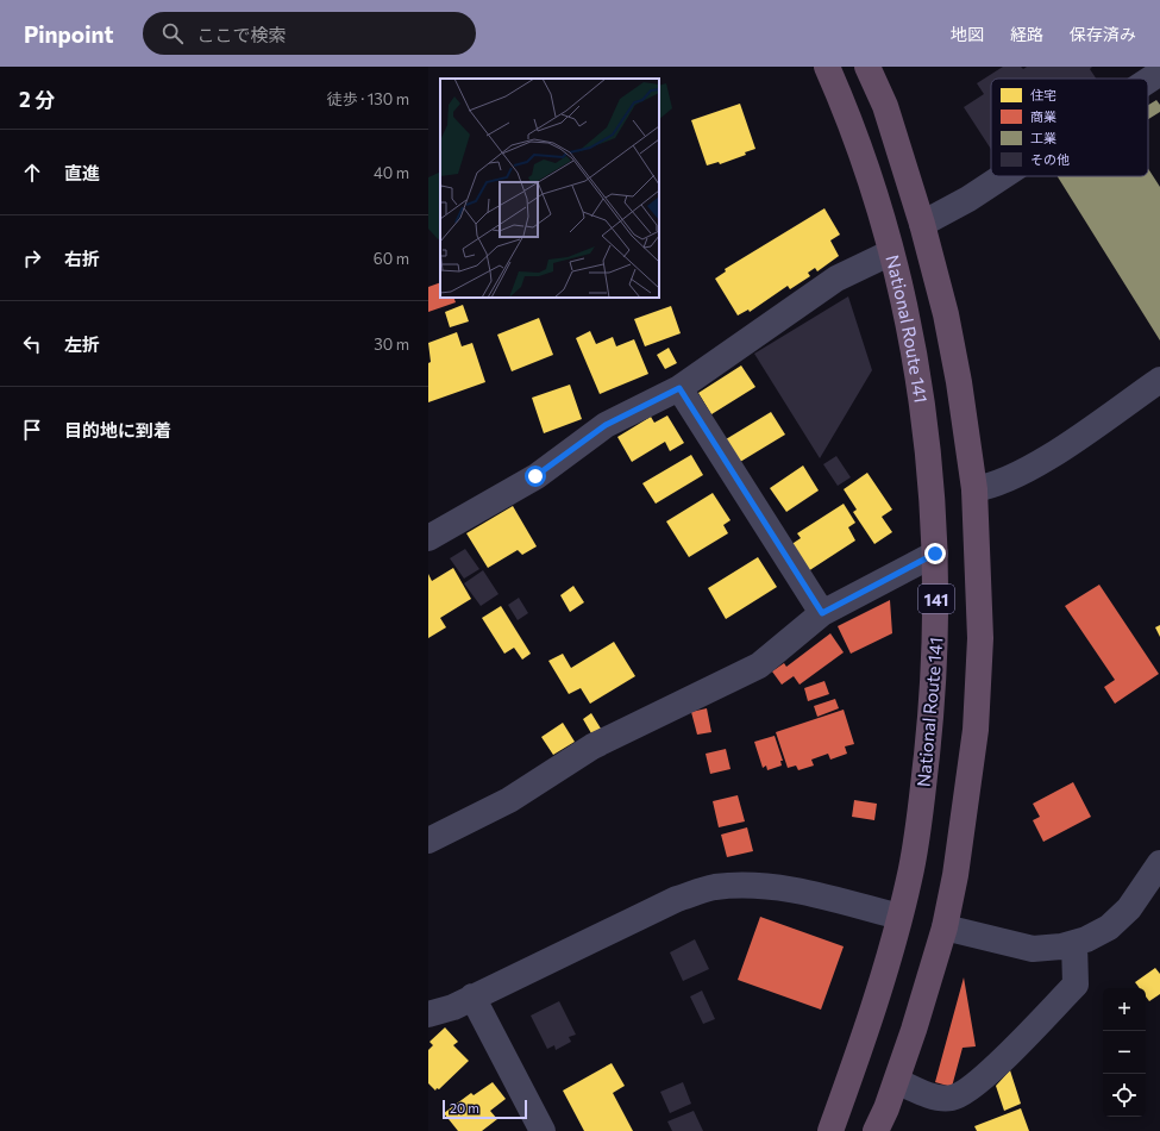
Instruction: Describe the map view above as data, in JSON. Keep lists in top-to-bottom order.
{
  "streets": {
    "highway": ["National Route 141", "141"]
  },
  "legend": [
    "住宅",
    "商業",
    "工業",
    "その他"
  ],
  "scale_bar": "20 m",
  "page": {
    "header": "Pinpoint",
    "search": "ここで検索",
    "nav": ["地図", "経路", "保存済み"],
    "heading": ["2 分", "徒歩 · 130 m"],
    "list": [
      ["直進", "40 m"],
      ["右折", "60 m"],
      ["左折", "30 m"],
      "目的地に到着"
    ],
    "map_buttons": ["+", "−"],
    "scale": "20 m"
  }
}
